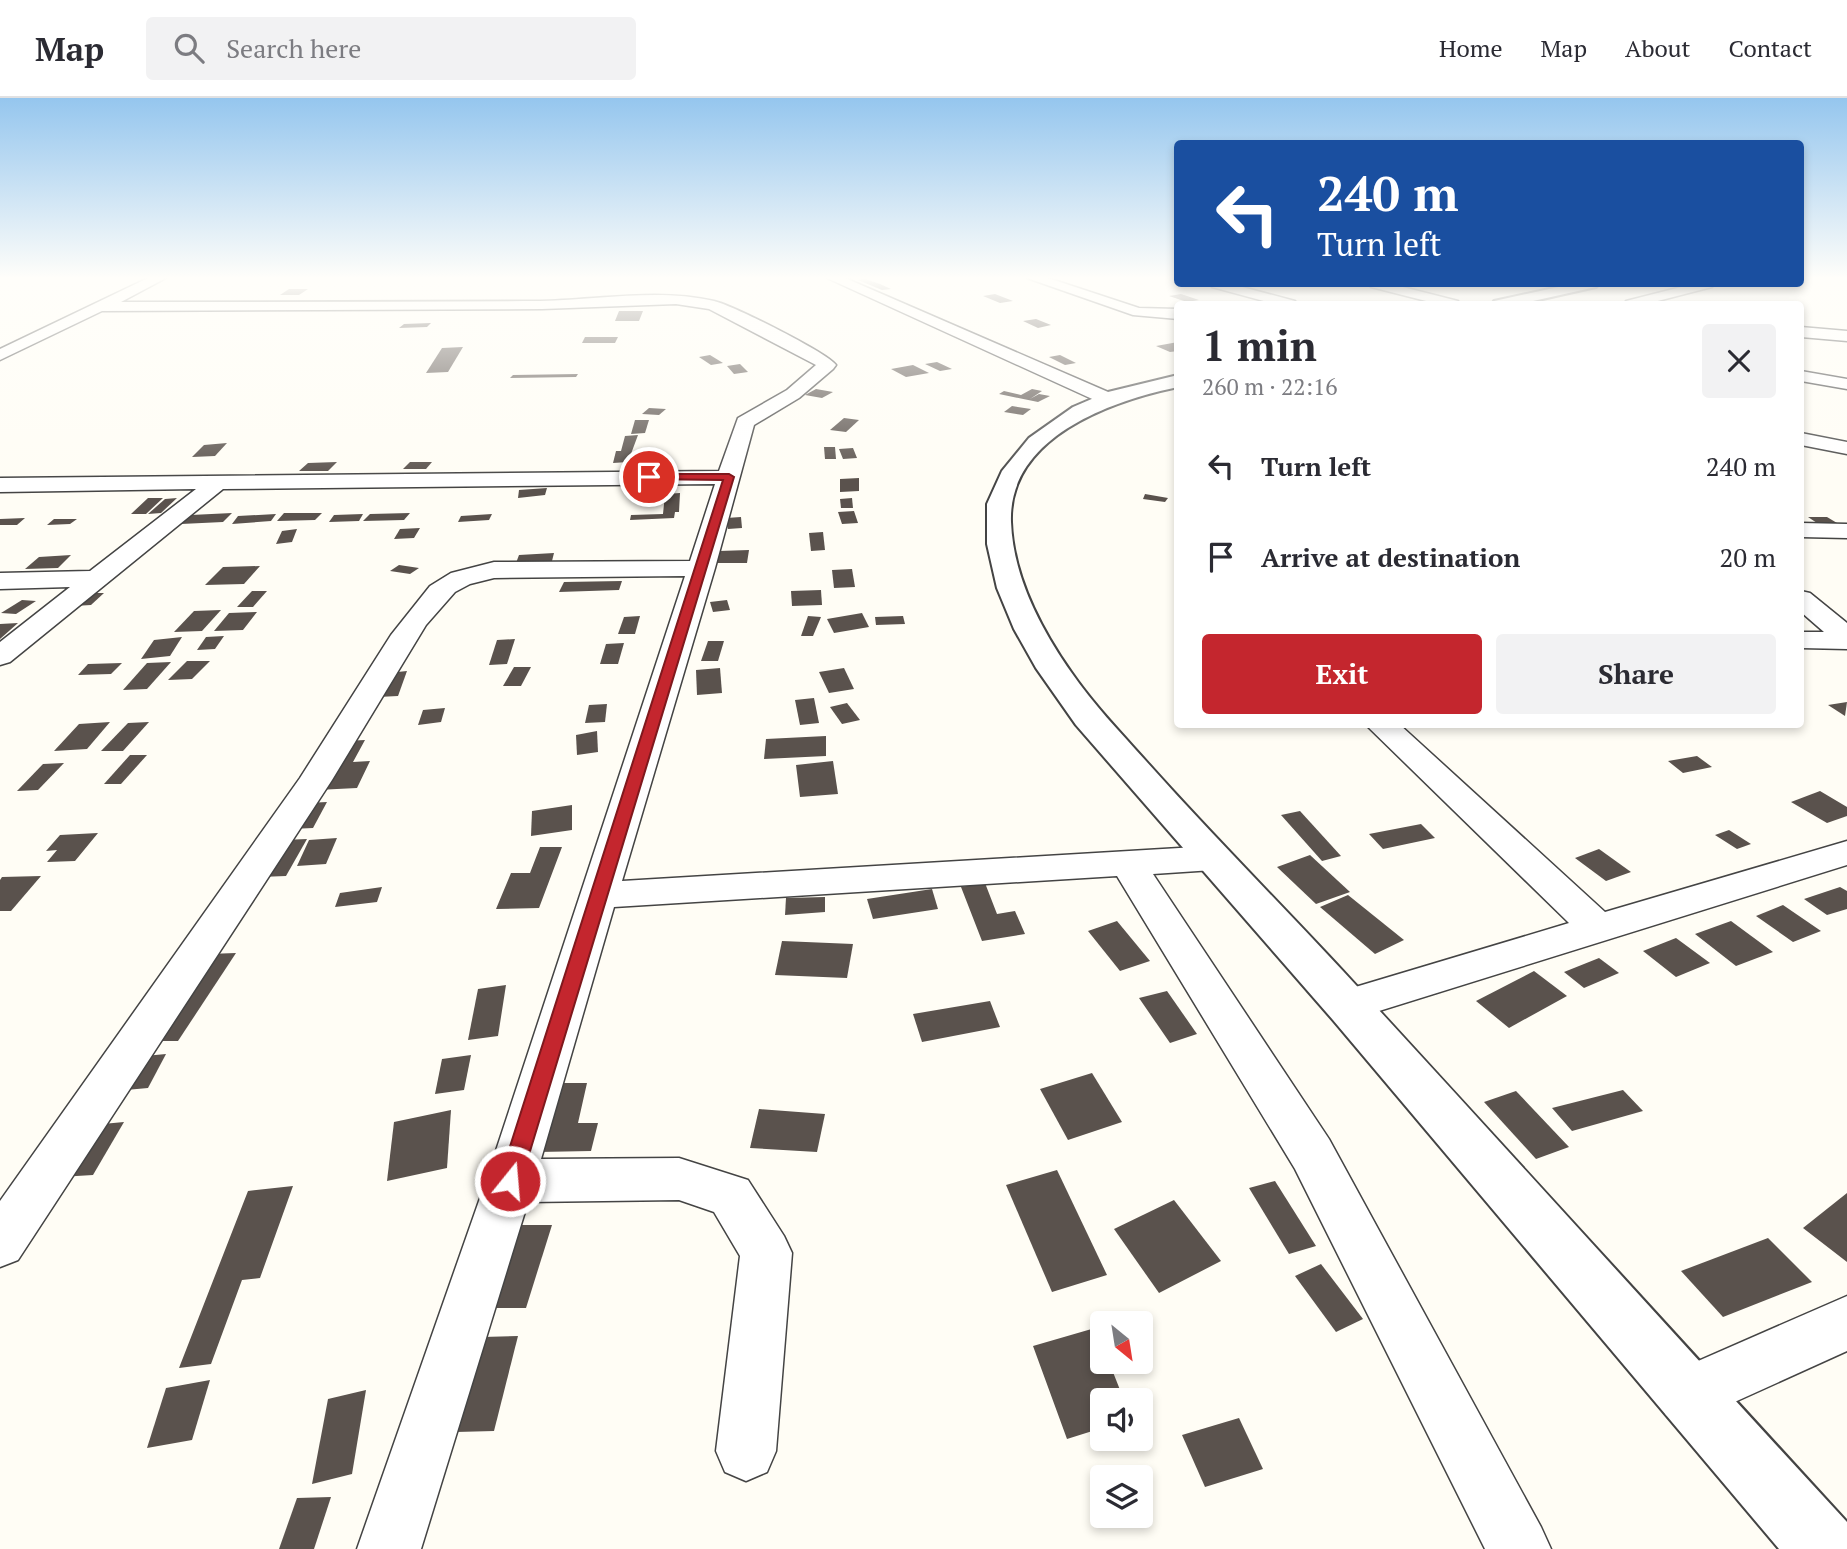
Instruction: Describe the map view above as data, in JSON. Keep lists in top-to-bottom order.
{
  "north": "bottom right",
  "page": {
    "header": "Map",
    "search": "Search here",
    "nav": [
      "Home",
      "Map",
      "About",
      "Contact"
    ],
    "turn": ["240 m", "Turn left"],
    "heading": ["1 min", "260 m · 22:16"],
    "list": [
      {
        "name": "Turn left",
        "value": "240 m"
      },
      {
        "name": "Arrive at destination",
        "value": "20 m"
      }
    ],
    "buttons": ["Exit", "Share"]
  }
}
